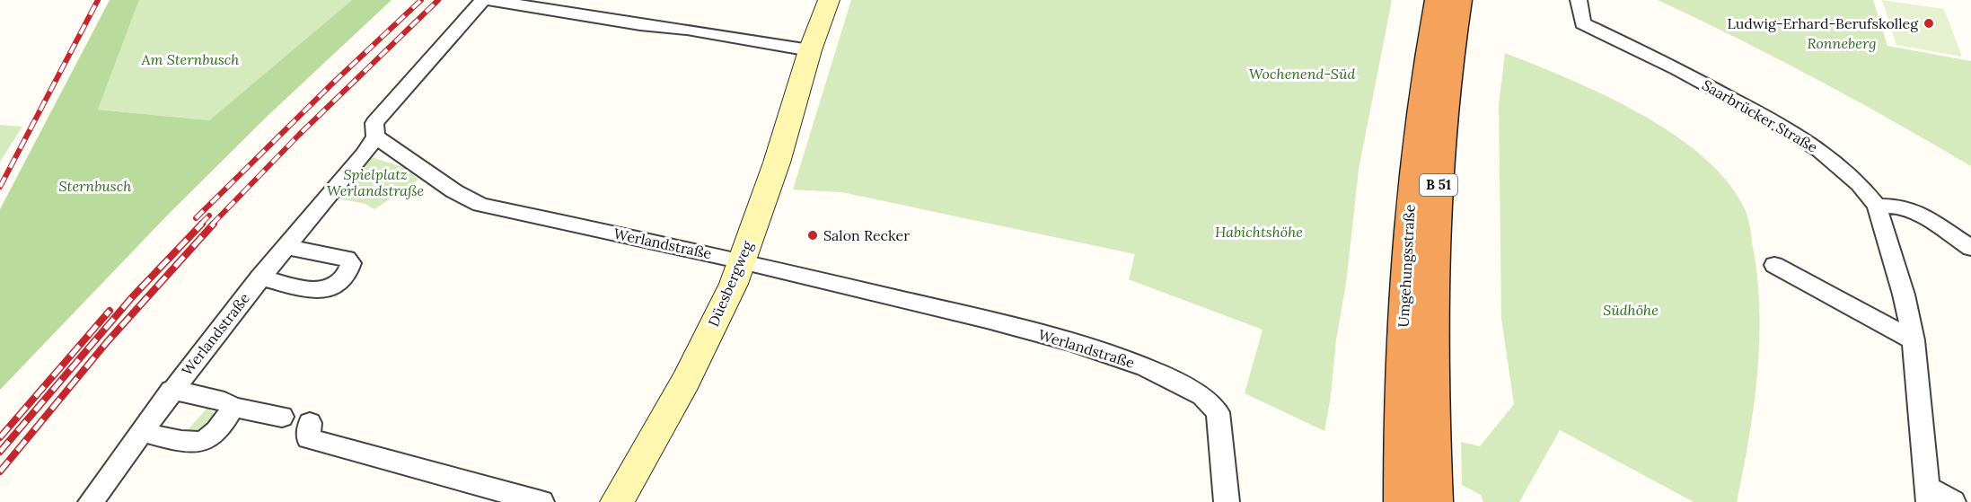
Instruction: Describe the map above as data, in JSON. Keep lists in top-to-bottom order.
{
  "streets": {
    "highway": ["B 51", "Umgehungsstraße"],
    "street": ["Saarbrücker Straße", "Werlandstraße", "Düesbergweg"]
  },
  "crossings": [
    ["Werlandstraße", "Düesbergweg"]
  ],
  "parks": [
    "Ronneberg",
    "Am Sternbusch",
    "Wochenend-Süd",
    "Spielplatz Werlandstraße",
    "Sternbusch",
    "Habichtshöhe",
    "Südhöhe"
  ],
  "places": ["Ludwig-Erhard-Berufskolleg", "Salon Recker"]
}
